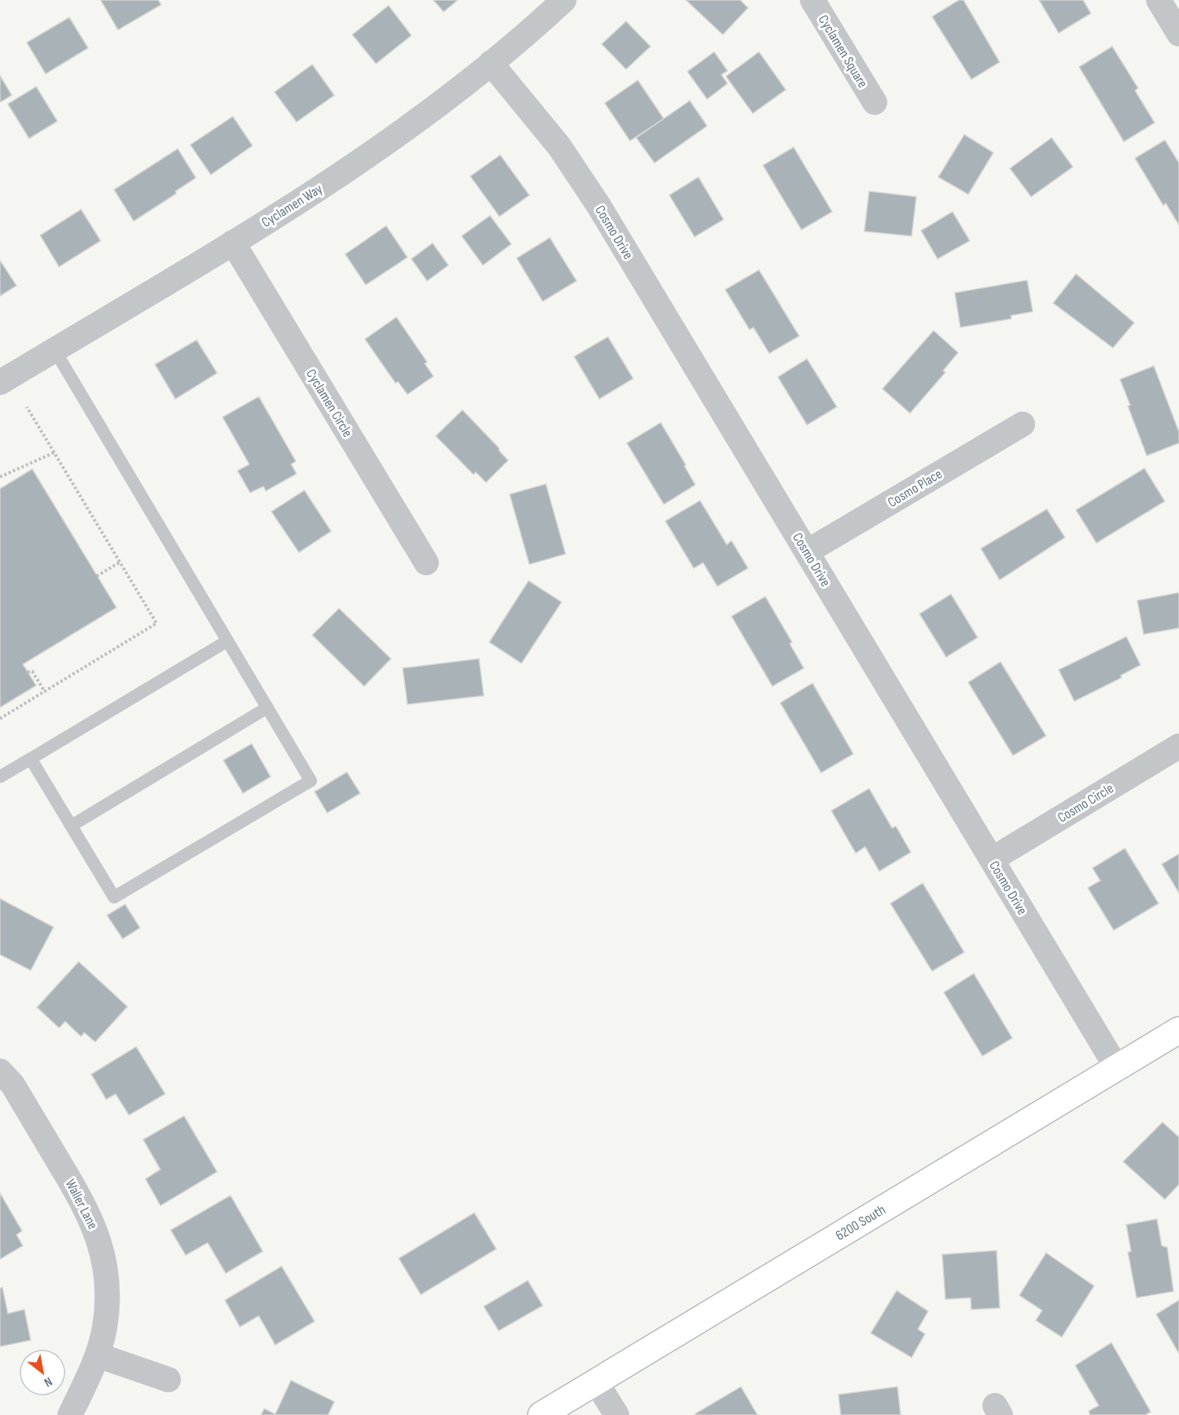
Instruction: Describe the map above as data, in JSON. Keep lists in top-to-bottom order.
{
  "streets": {
    "main road": ["6200 South"],
    "street": [
      "Cyclamen Square",
      "Cyclamen Way",
      "Cosmo Drive",
      "Cyclamen Circle",
      "Cosmo Place",
      "Cosmo Circle",
      "Waller Lane"
    ]
  },
  "crossings": [
    ["Cyclamen Way", "Cosmo Drive"],
    ["Cyclamen Way", "Cyclamen Circle"],
    ["Cosmo Drive", "Cosmo Place"],
    ["Cosmo Drive", "Cosmo Circle"],
    ["Cosmo Drive", "6200 South"]
  ],
  "north": "bottom right"
}
